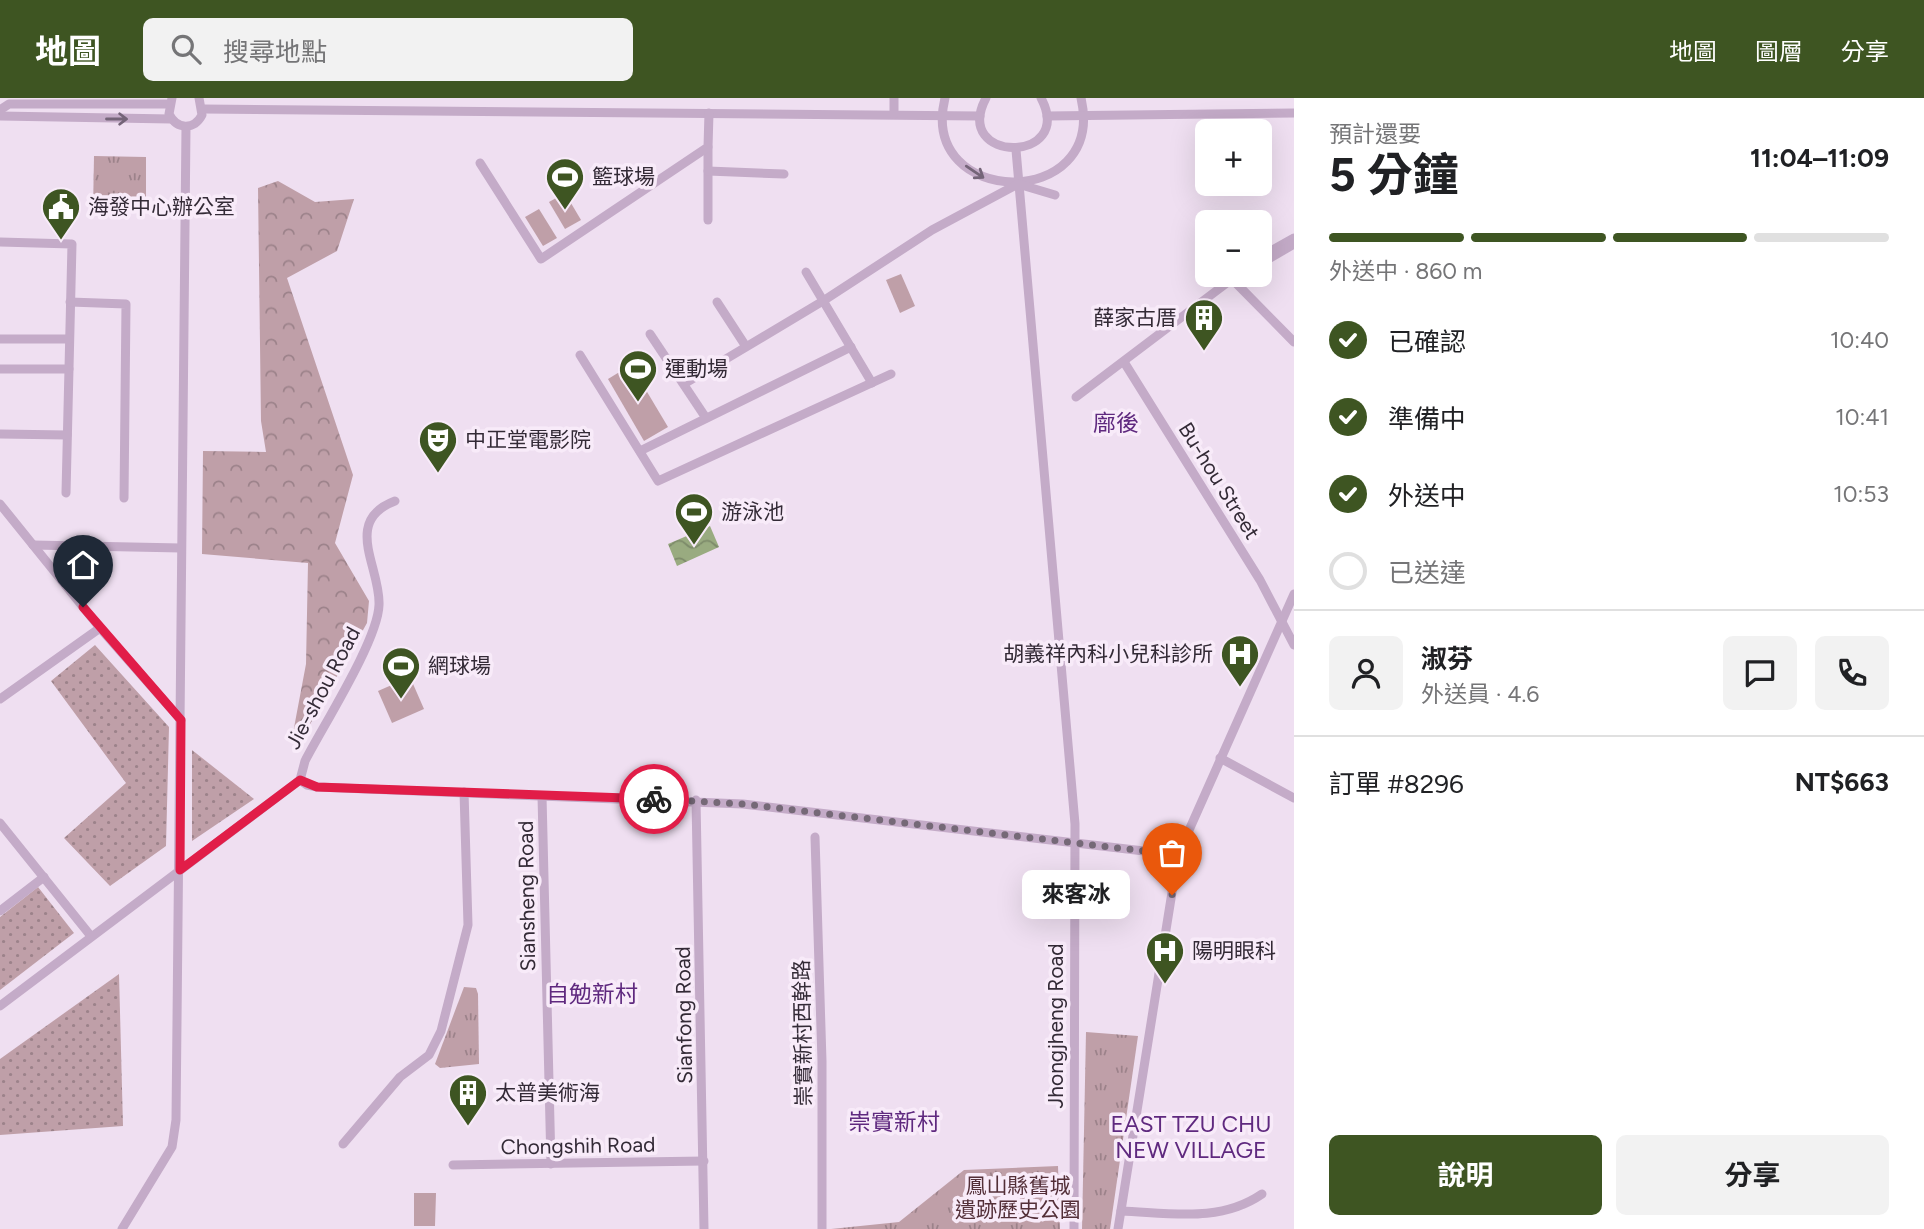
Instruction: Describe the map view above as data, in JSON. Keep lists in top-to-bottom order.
{
  "streets": {
    "street": [
      "Bu-hou Street",
      "Jie-shou Road",
      "Siansheng Road",
      "Sianfong Road",
      "Jhongjheng Road",
      "崇實新村西幹路",
      "Chongshih Road"
    ]
  },
  "crossings": [
    ["Siansheng Road", "Chongshih Road"],
    ["Sianfong Road", "Chongshih Road"]
  ],
  "districts": [
    "廍後",
    "自勉新村",
    "崇實新村",
    "EAST TZU CHU NEW VILLAGE"
  ],
  "parks": ["鳳山縣舊城 遺跡歷史公園"],
  "places": {
    "sports": [
      "籃球場",
      "運動場",
      "游泳池",
      "網球場"
    ],
    "public building": ["海發中心辦公室"],
    "building": ["薛家古厝", "太普美術海"],
    "theatre": ["中正堂電影院"],
    "hospital": ["胡義祥內科小兒科診所", "陽明眼科"],
    "other": ["來客冰"]
  },
  "page": {
    "header": "地圖",
    "search": "搜尋地點",
    "nav": ["地圖", "圖層", "分享"],
    "heading": ["5 分鐘", "預計還要", "11:04–11:09"],
    "panel": [
      "淑芬",
      "外送員 · 4.6",
      "訂單 #8296",
      "NT$663"
    ],
    "map_buttons": ["+", "−"],
    "bar": "外送中 · 860 m",
    "list": [
      ["已確認", "10:40"],
      ["準備中", "10:41"],
      ["外送中", "10:53"],
      "已送達"
    ],
    "bubble": "來客冰",
    "buttons": ["說明", "分享"]
  }
}
